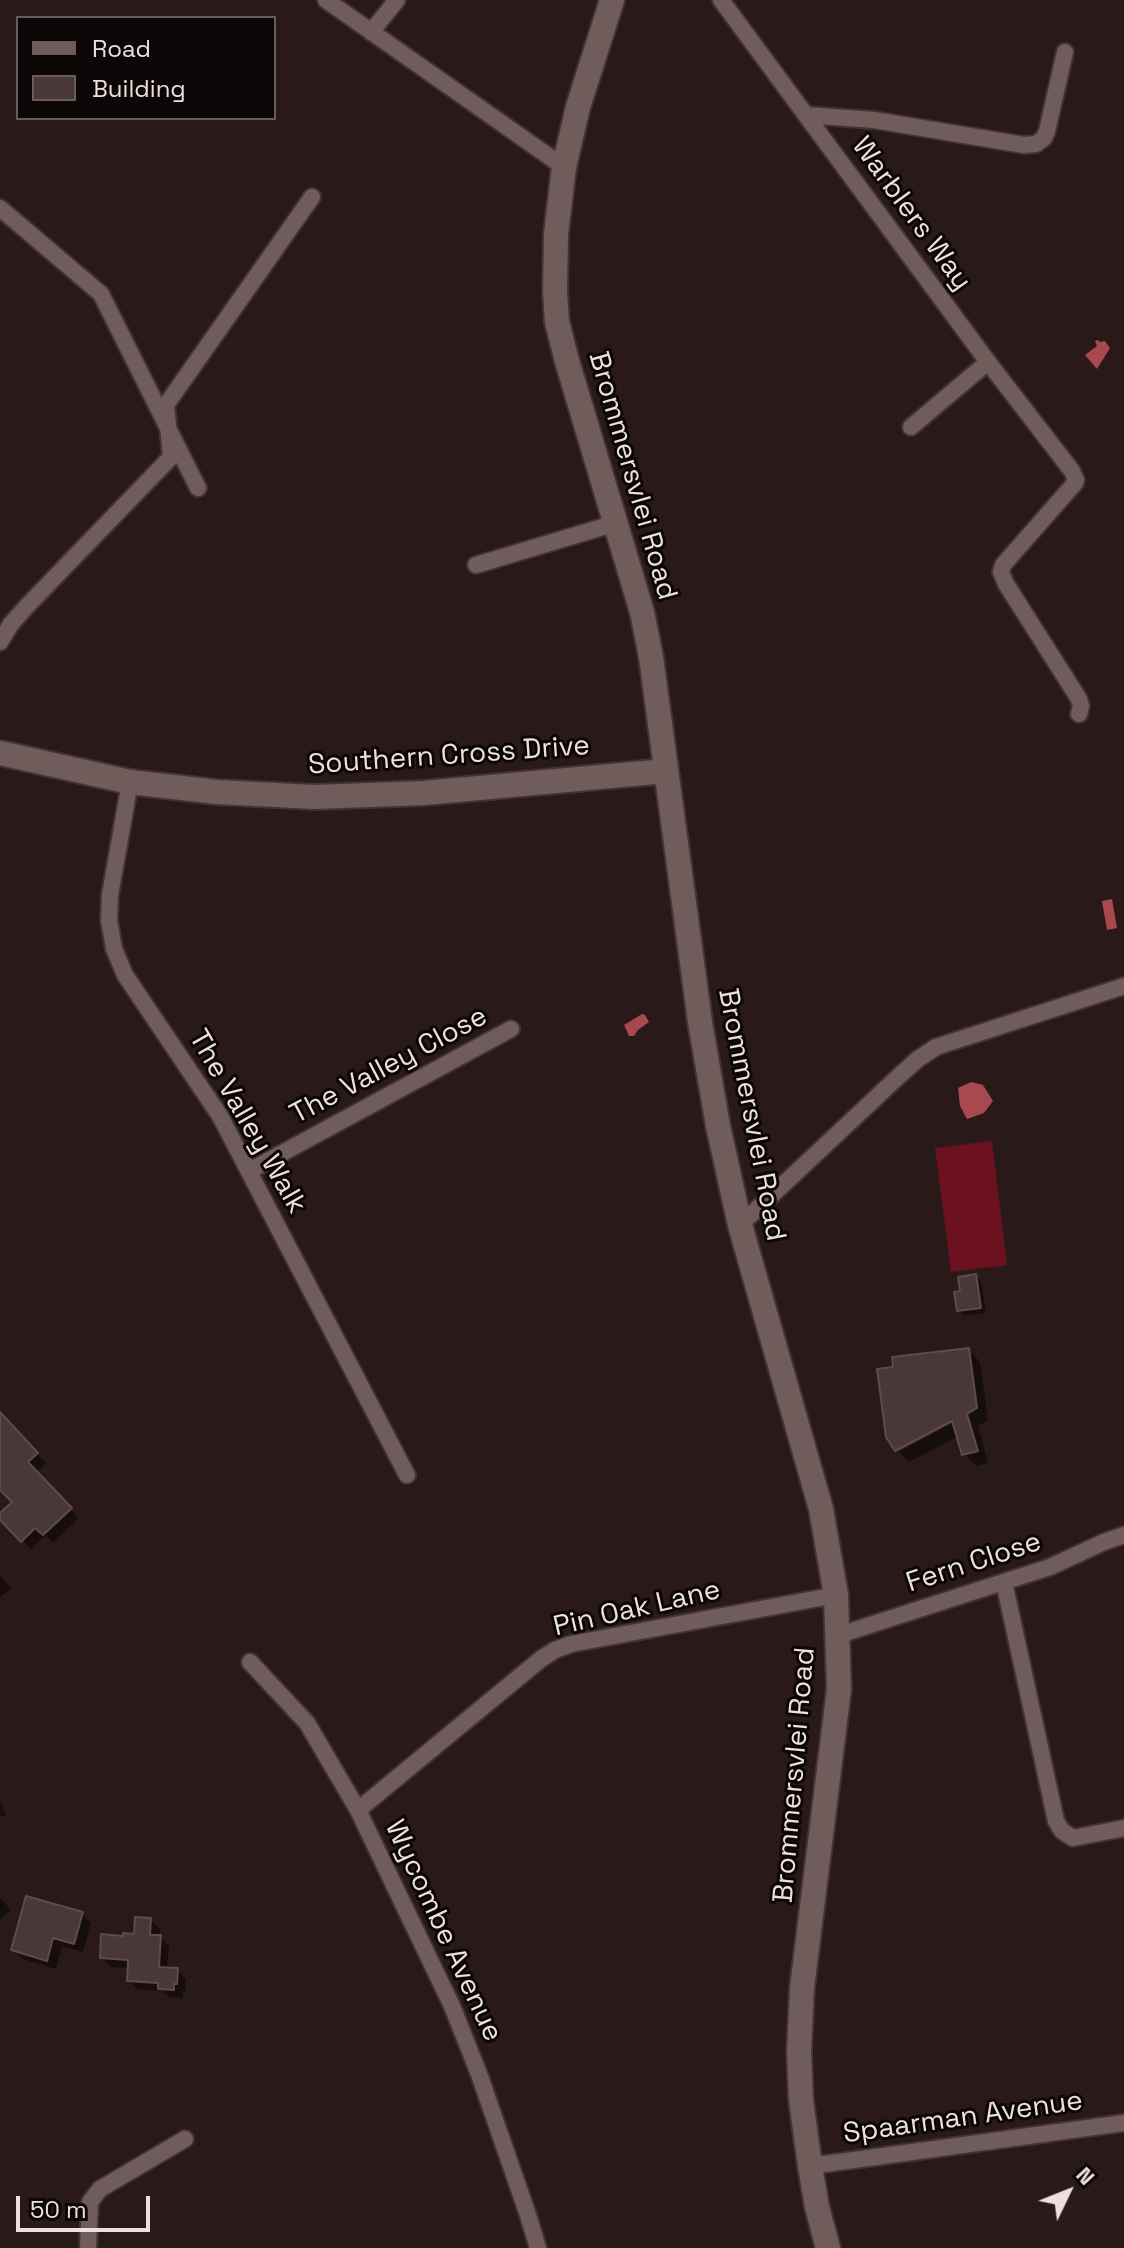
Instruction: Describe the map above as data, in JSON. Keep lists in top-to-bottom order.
{
  "streets": {
    "street": [
      "Warblers Way",
      "Brommersvlei Road",
      "Southern Cross Drive",
      "The Valley Close",
      "The Valley Walk",
      "Fern Close",
      "Pin Oak Lane",
      "Wycombe Avenue",
      "Spaarman Avenue"
    ]
  },
  "crossings": [
    ["Brommersvlei Road", "Southern Cross Drive"],
    ["Brommersvlei Road", "Fern Close"],
    ["Brommersvlei Road", "Pin Oak Lane"],
    ["Brommersvlei Road", "Spaarman Avenue"],
    ["Southern Cross Drive", "The Valley Walk"],
    ["The Valley Close", "The Valley Walk"],
    ["Pin Oak Lane", "Wycombe Avenue"]
  ],
  "legend": ["Road", "Building"],
  "scale_bar": "50 m",
  "north": "top right"
}
